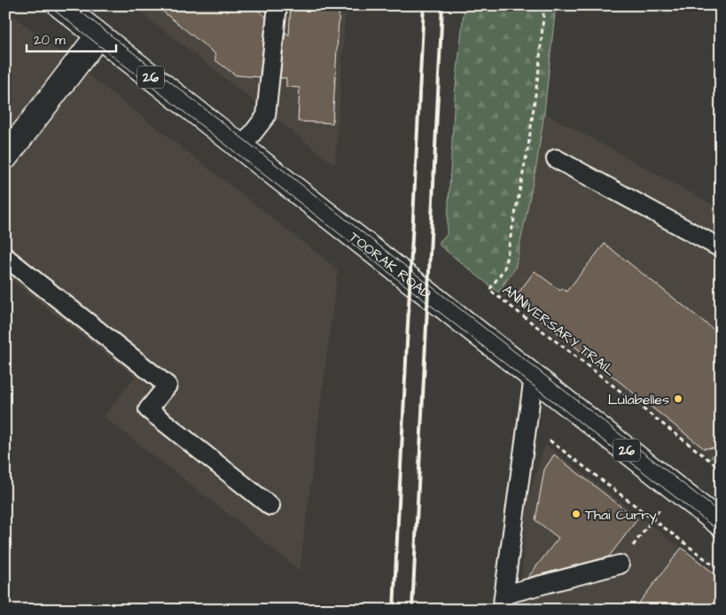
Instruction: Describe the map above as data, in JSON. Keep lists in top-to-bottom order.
{
  "streets": {
    "main road": ["26", "TOORAK ROAD"],
    "path": ["ANNIVERSARY TRAIL"]
  },
  "places": ["Lulabelles", "Thai Curry"],
  "scale_bar": "20 m"
}
